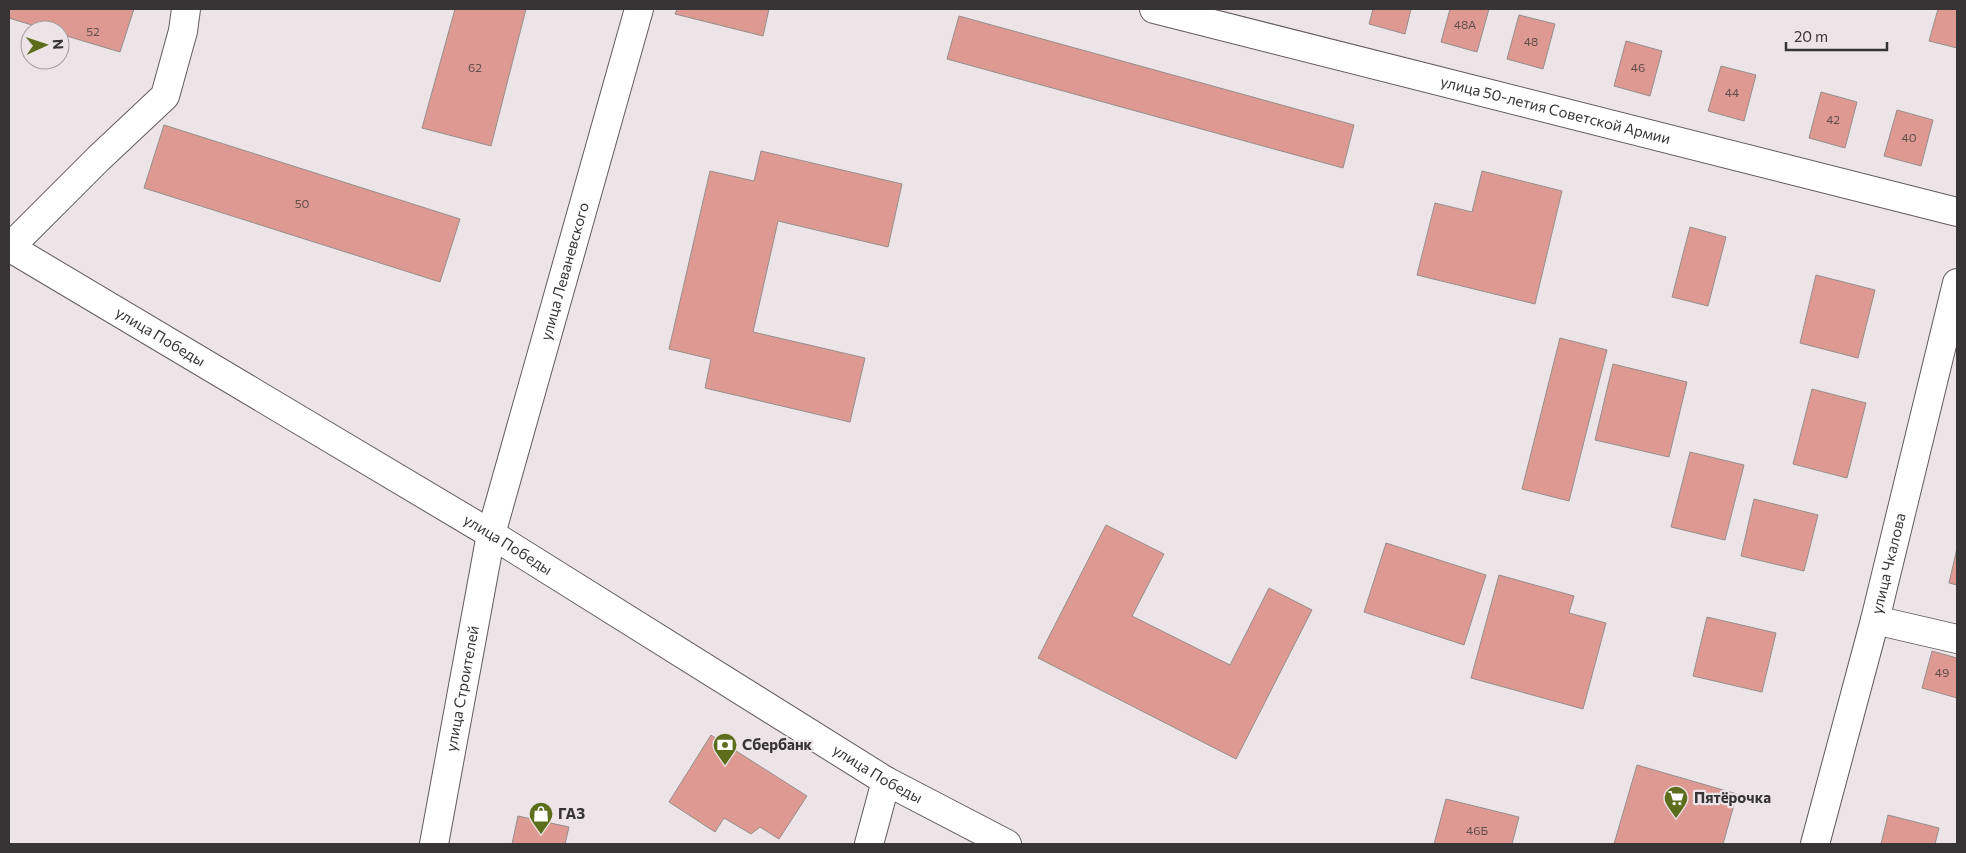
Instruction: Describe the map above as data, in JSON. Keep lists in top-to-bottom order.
{
  "streets": {
    "street": [
      "улица 50-летия Советской Армии",
      "улица Леваневского",
      "улица Победы",
      "улица Чкалова",
      "улица Строителей"
    ]
  },
  "crossings": [
    ["улица Леваневского", "улица Победы"],
    ["улица Леваневского", "улица Строителей"],
    ["улица Победы", "улица Строителей"]
  ],
  "places": {
    "bank": ["Сбербанк"],
    "supermarket": ["Пятёрочка"],
    "shop": ["ГАЗ"]
  },
  "house_numbers": [
    "48А",
    "52",
    "48",
    "62",
    "46",
    "44",
    "42",
    "40",
    "50",
    "49",
    "46Б"
  ],
  "scale_bar": "20 m",
  "north": "right"
}
